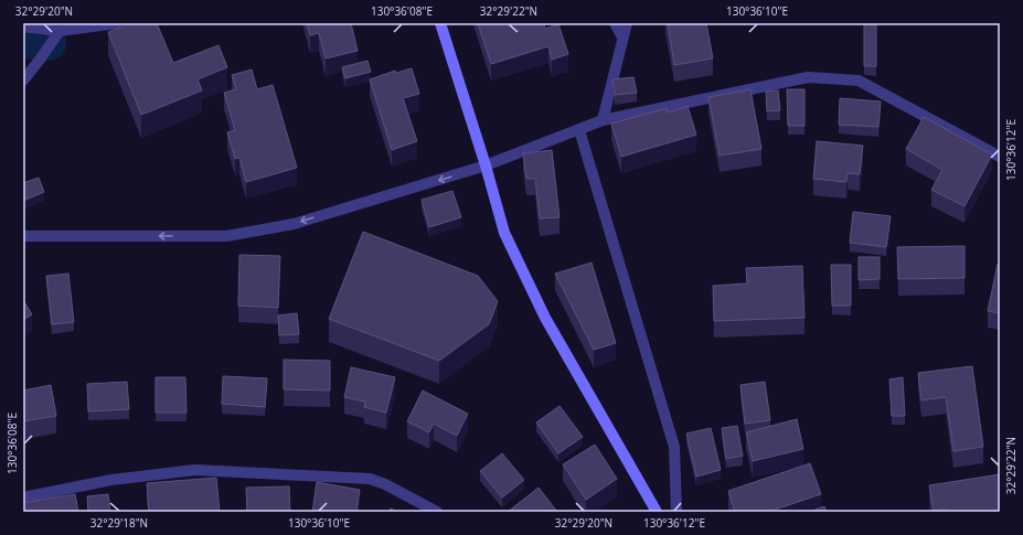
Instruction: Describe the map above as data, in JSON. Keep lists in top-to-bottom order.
{
  "coordinates": [
    "32°29'20\"N",
    "130°36'08\"E",
    "32°29'22\"N",
    "130°36'10\"E",
    "130°36'12\"E",
    "32°29'18\"N"
  ]
}
